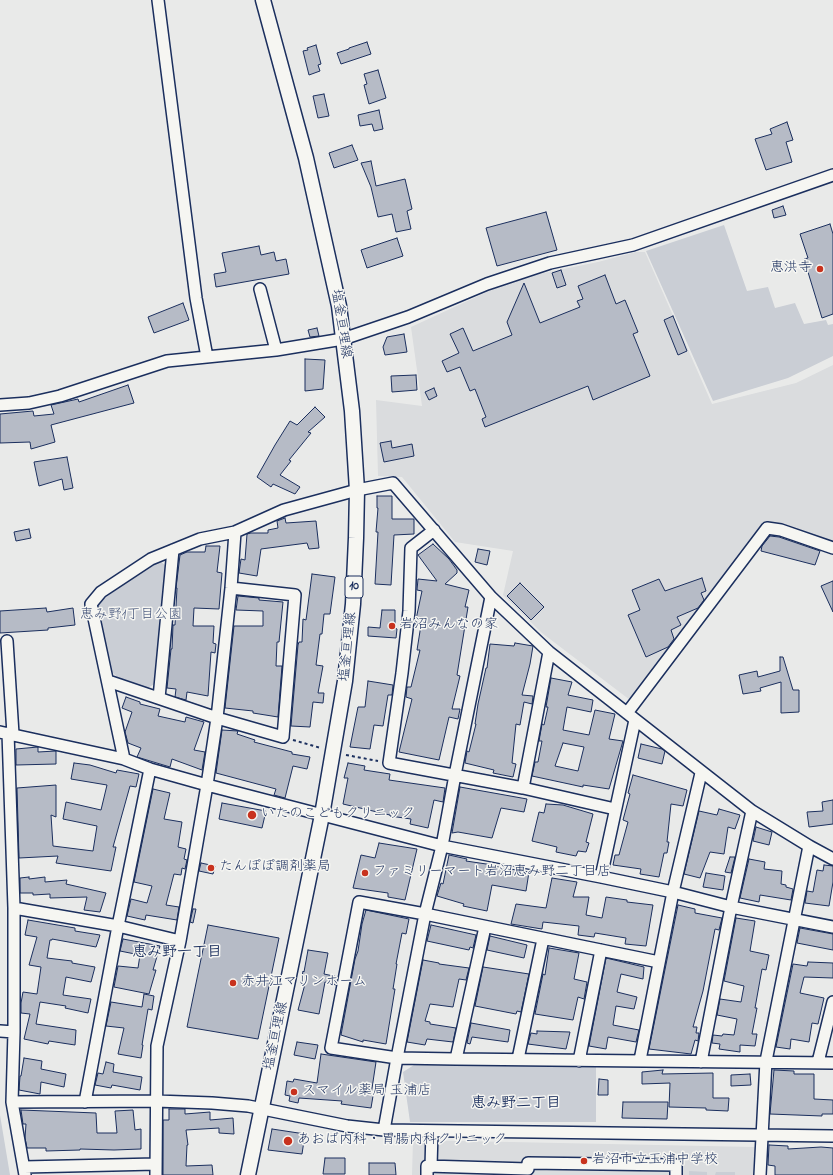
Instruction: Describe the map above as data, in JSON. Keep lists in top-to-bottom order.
{
  "streets": {
    "main road": ["塩釜亘理線", "10"]
  },
  "districts": ["恵み野一丁目", "恵み野二丁目"],
  "parks": ["恵み野1丁目公園"],
  "places": [
    "恵洪寺",
    "岩沼みんなの家",
    "いたのこどもクリニック",
    "たんぽぽ調剤薬局",
    "ファミリーマート岩沼恵み野二丁目店",
    "赤井江マリンホーム",
    "スマイル薬局 玉浦店",
    "あおば内科・胃腸内科クリニック",
    "岩沼市立玉浦中学校"
  ]
}
